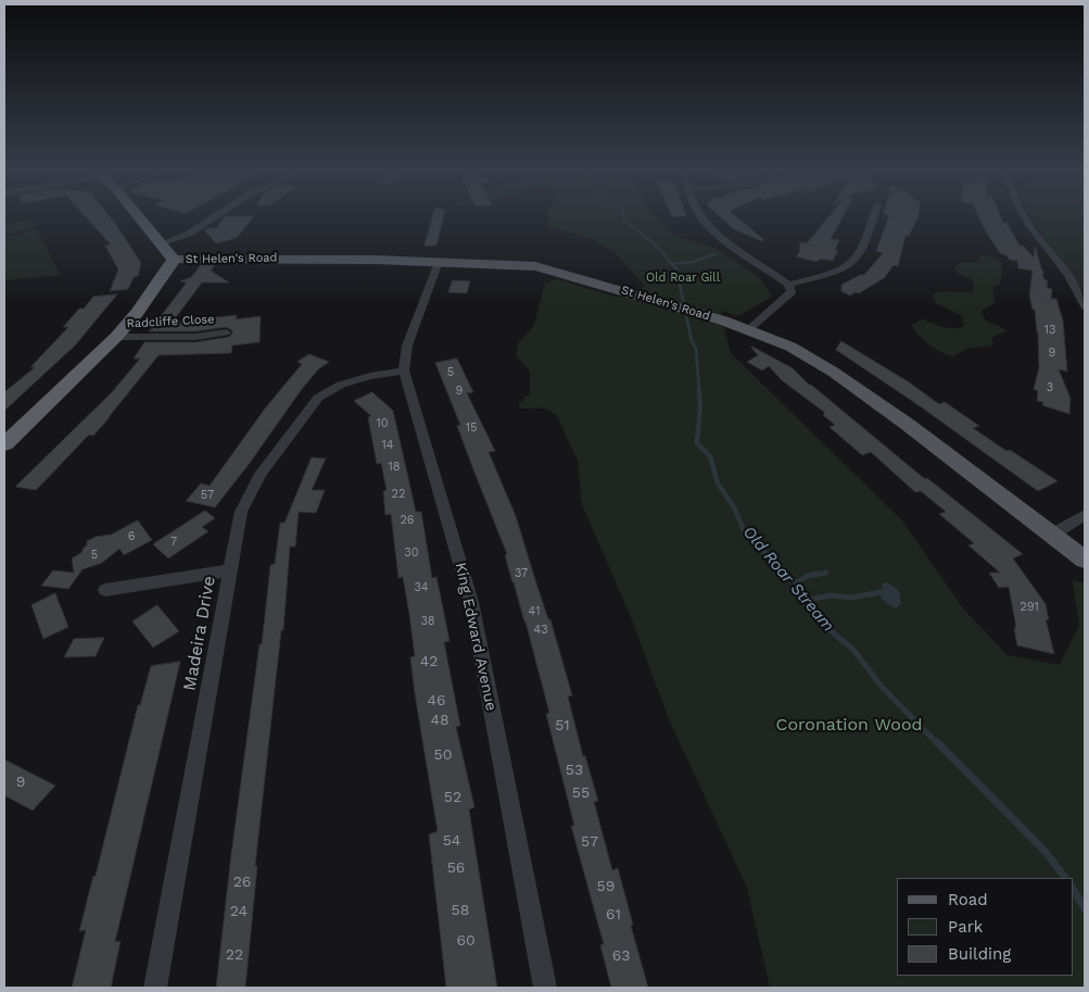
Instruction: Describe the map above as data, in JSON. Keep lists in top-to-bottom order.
{
  "streets": {
    "main road": ["St Helen's Road"],
    "street": ["Radcliffe Close", "Madeira Drive", "King Edward Avenue"]
  },
  "crossings": [
    ["St Helen's Road", "King Edward Avenue"],
    ["Madeira Drive", "King Edward Avenue"]
  ],
  "water": ["Old Roar Stream"],
  "parks": ["Old Roar Gill", "Coronation Wood"],
  "house_numbers": [
    "13",
    "9",
    "5",
    "3",
    "9",
    "10",
    "15",
    "14",
    "18",
    "22",
    "57",
    "26",
    "6",
    "7",
    "30",
    "5",
    "37",
    "34",
    "291",
    "41",
    "38",
    "43",
    "42",
    "46",
    "48",
    "51",
    "50",
    "53",
    "9",
    "55",
    "52",
    "54",
    "57",
    "56",
    "26",
    "59",
    "58",
    "24",
    "61",
    "60",
    "22",
    "63"
  ],
  "legend": ["Road", "Park", "Building"]
}
